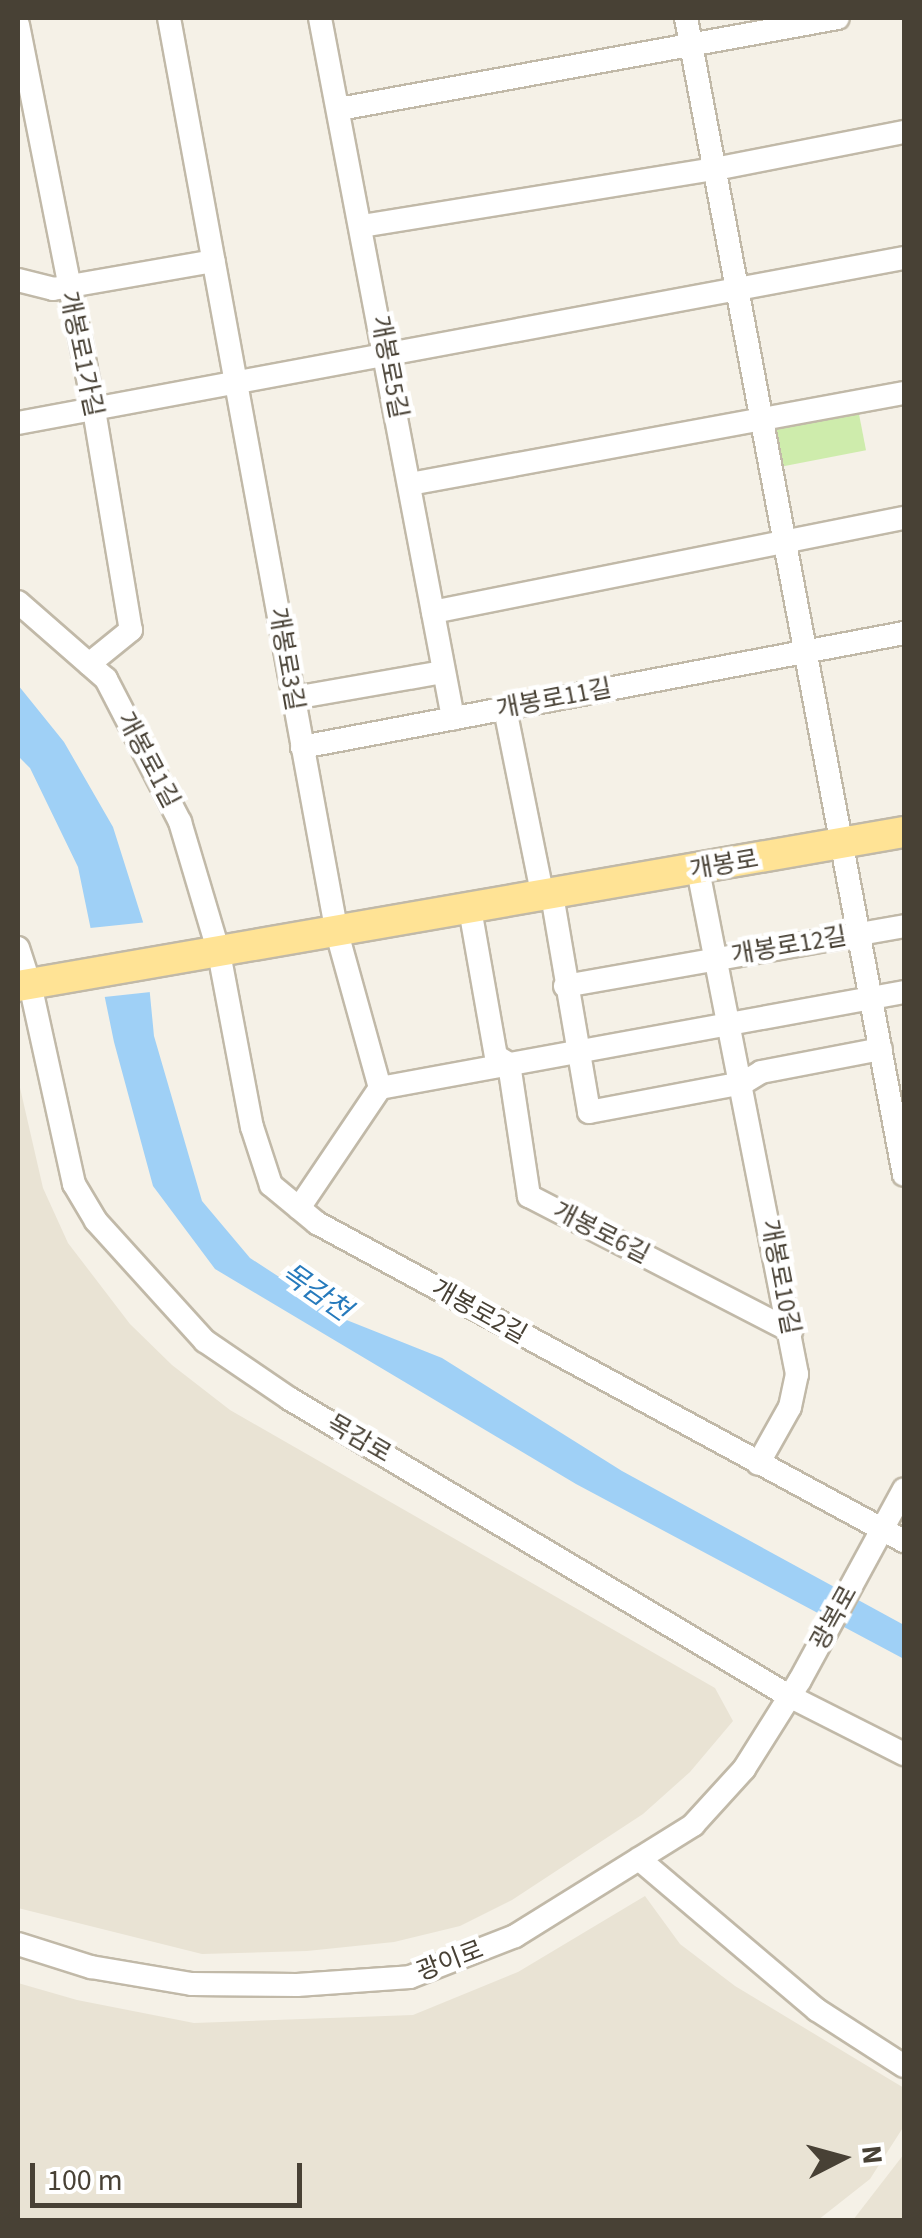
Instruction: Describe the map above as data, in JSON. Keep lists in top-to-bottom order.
{
  "streets": {
    "main road": ["개봉로"],
    "street": [
      "개봉로1가길",
      "개봉로5길",
      "개봉로3길",
      "개봉로11길",
      "개봉로1길",
      "개봉로12길",
      "개봉로6길",
      "개봉로10길",
      "개봉로2길",
      "목감로",
      "광복로",
      "광이로"
    ]
  },
  "crossings": [
    ["개봉로1가길", "개봉로1길"],
    ["개봉로5길", "개봉로11길"],
    ["개봉로3길", "개봉로11길"],
    ["개봉로3길", "개봉로"],
    ["개봉로1길", "개봉로"],
    ["개봉로1길", "개봉로2길"],
    ["개봉로", "개봉로12길"],
    ["개봉로", "개봉로6길"],
    ["개봉로", "개봉로10길"],
    ["개봉로", "개봉로2길"],
    ["개봉로", "목감로"],
    ["개봉로12길", "개봉로10길"],
    ["개봉로6길", "개봉로10길"],
    ["개봉로10길", "개봉로2길"],
    ["개봉로2길", "광복로"],
    ["목감로", "광복로"],
    ["목감로", "광이로"],
    ["광복로", "광이로"]
  ],
  "water": ["목감천"],
  "scale_bar": "100 m",
  "north": "right"
}
